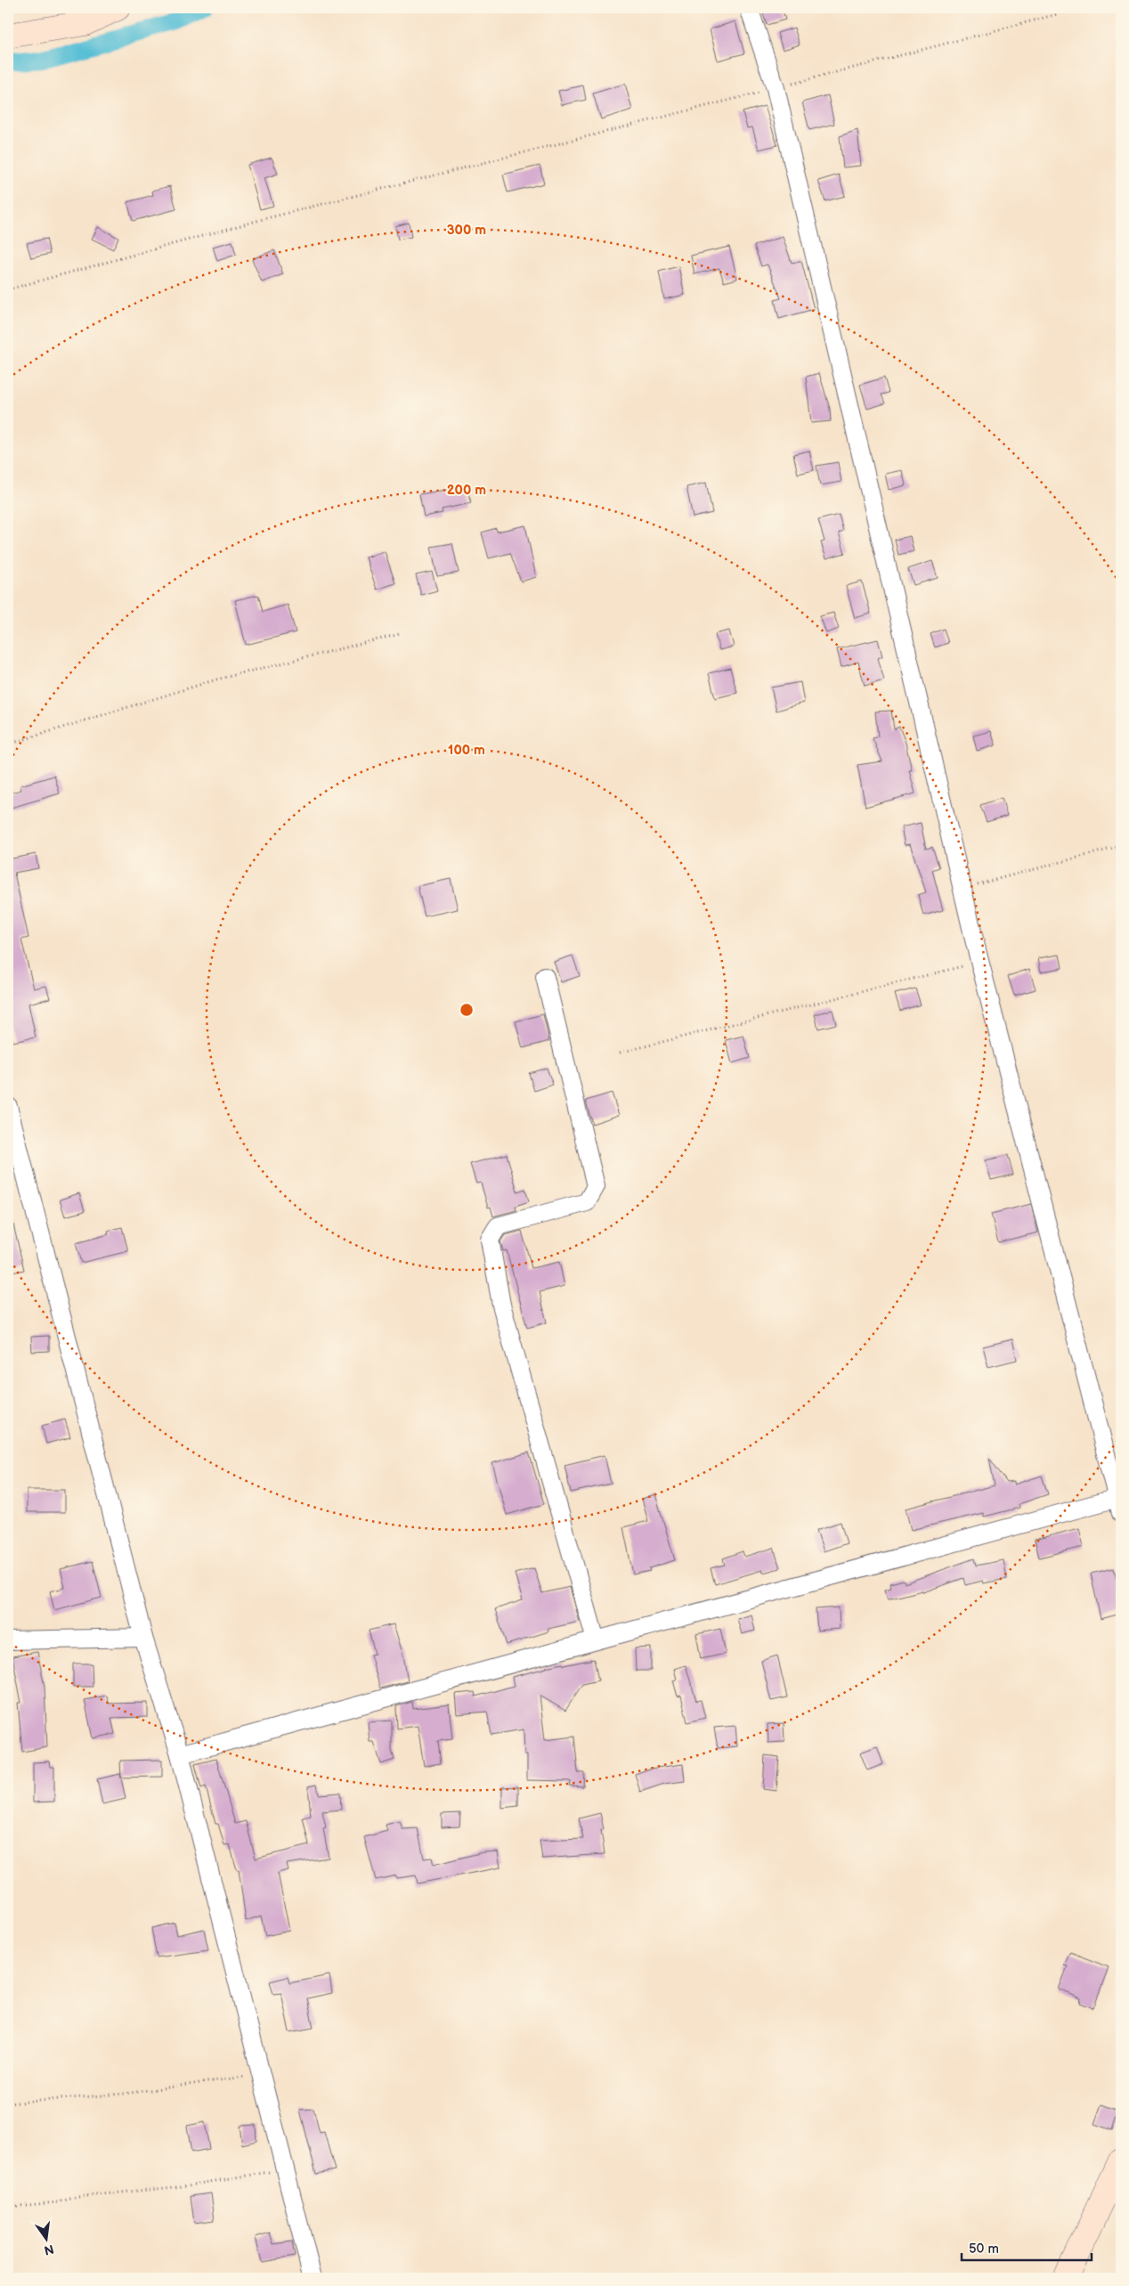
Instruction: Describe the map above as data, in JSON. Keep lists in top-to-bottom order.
{
  "scale_bar": "50 m",
  "north": "bottom",
  "rings": ["300 m", "200 m", "100 m"]
}
